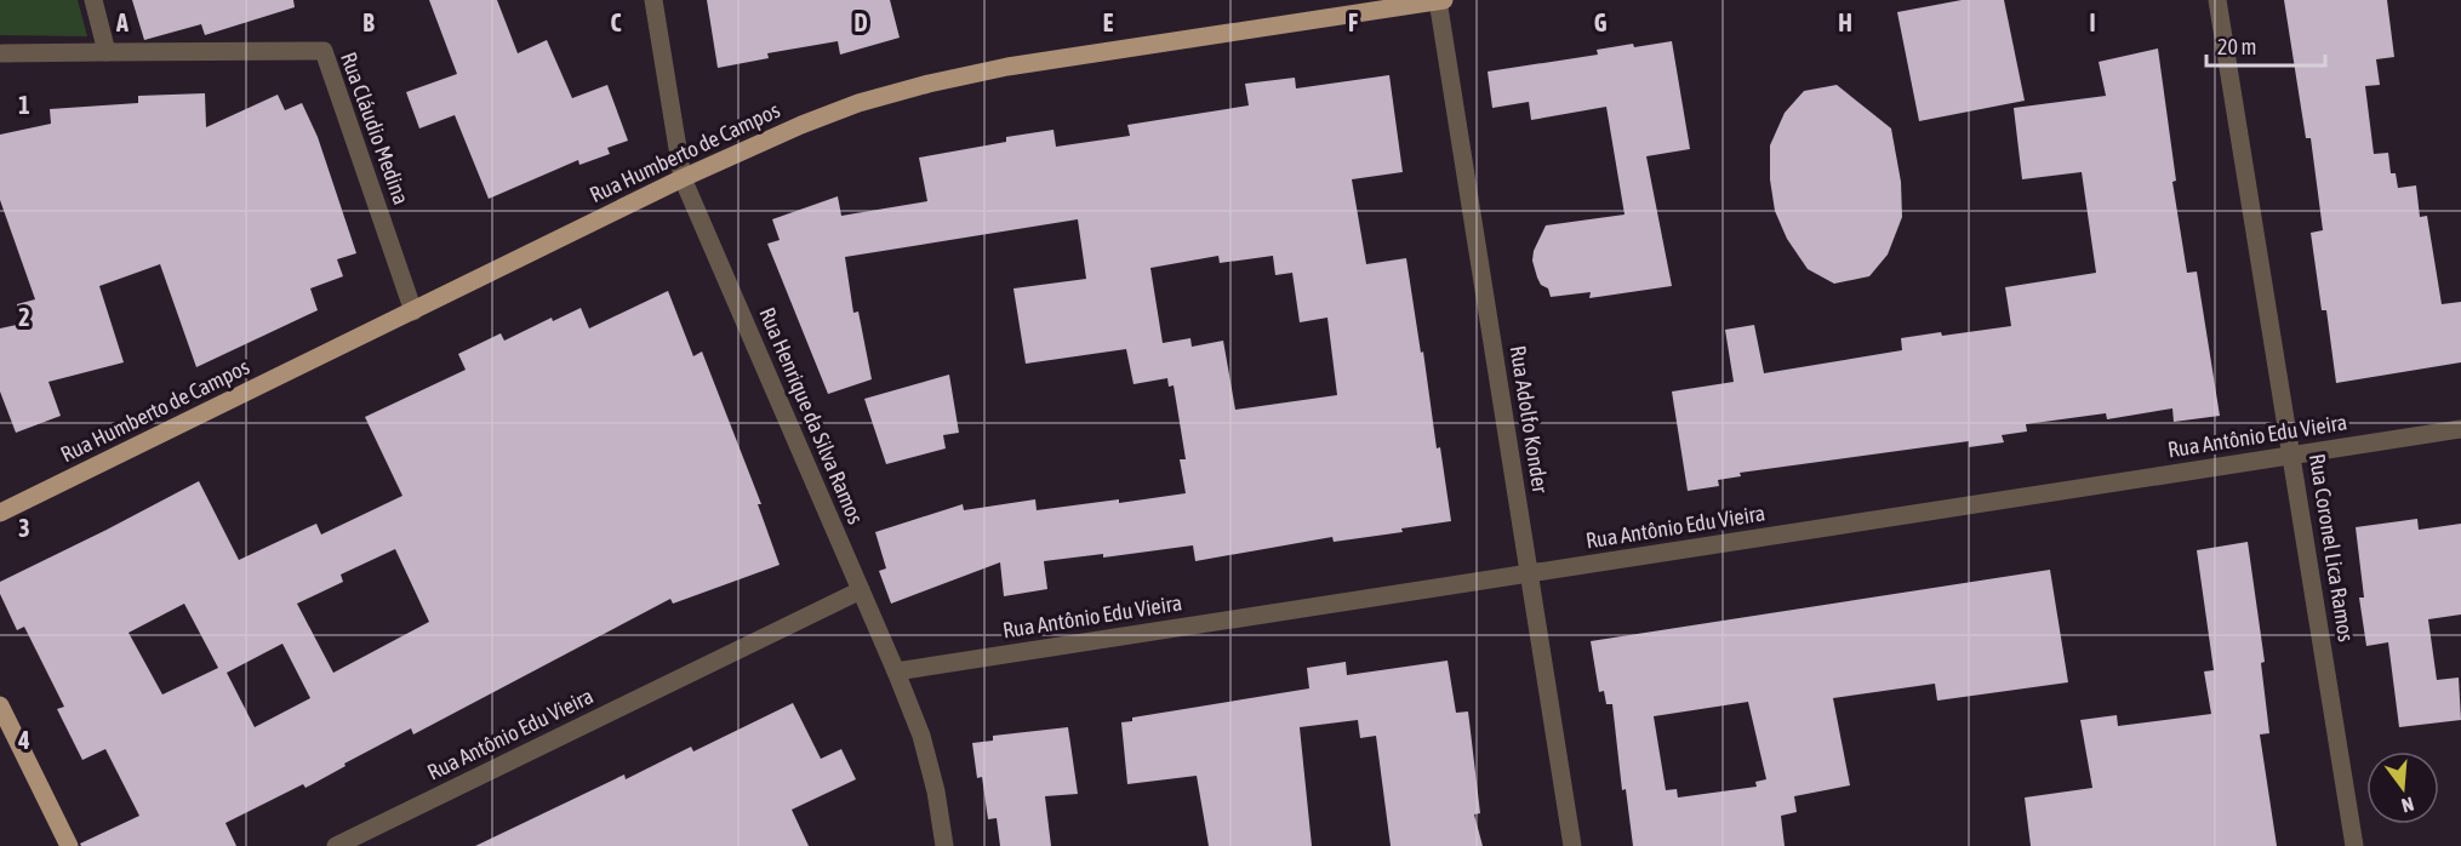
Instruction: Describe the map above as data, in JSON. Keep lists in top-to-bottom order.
{
  "streets": {
    "main road": ["Rua Humberto de Campos"],
    "street": [
      "Rua Cláudio Medina",
      "Rua Henrique da Silva Ramos",
      "Rua Adolfo Konder",
      "Rua Antônio Edu Vieira",
      "Rua Coronel Lica Ramos"
    ]
  },
  "crossings": [
    ["Rua Cláudio Medina", "Rua Humberto de Campos"],
    ["Rua Humberto de Campos", "Rua Henrique da Silva Ramos"],
    ["Rua Humberto de Campos", "Rua Adolfo Konder"],
    ["Rua Henrique da Silva Ramos", "Rua Antônio Edu Vieira"],
    ["Rua Adolfo Konder", "Rua Antônio Edu Vieira"],
    ["Rua Antônio Edu Vieira", "Rua Coronel Lica Ramos"]
  ],
  "scale_bar": "20 m",
  "north": "bottom",
  "grid": {
    "columns": [
      "A",
      "B",
      "C",
      "D",
      "E",
      "F",
      "G",
      "H",
      "I"
    ],
    "rows": [
      "1",
      "2",
      "3",
      "4"
    ]
  }
}
